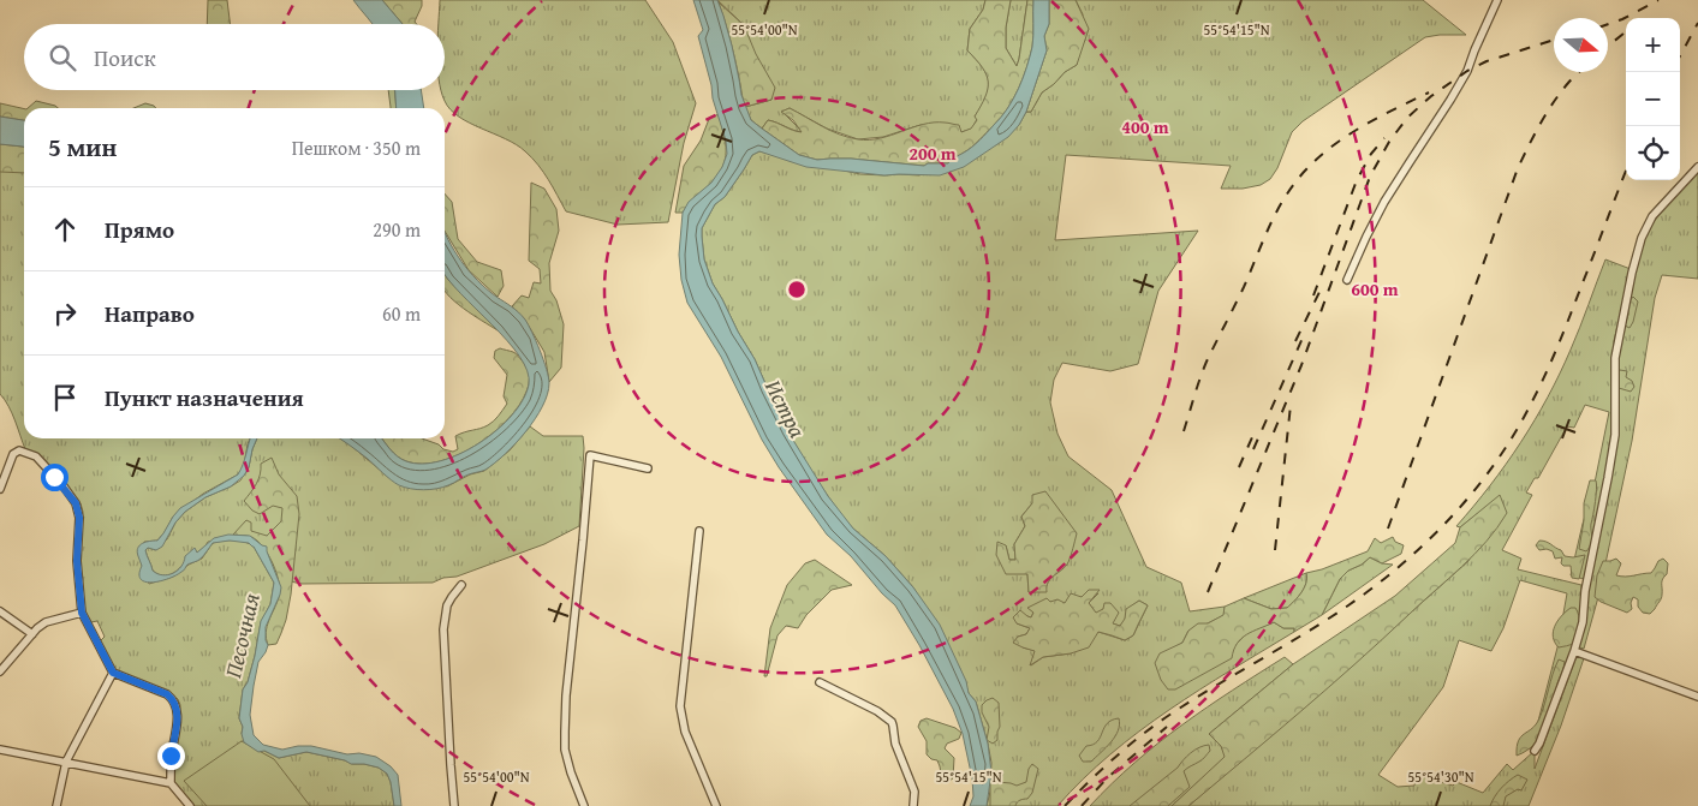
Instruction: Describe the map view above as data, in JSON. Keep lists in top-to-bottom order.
{
  "water": ["Истра", "Песочная"],
  "north": "right",
  "page": {
    "map_buttons": ["+", "−"],
    "search": "Поиск",
    "heading": ["5 мин", "Пешком · 350 m"],
    "list": [
      ["Прямо", "290 m"],
      ["Направо", "60 m"],
      "Пункт назначения"
    ]
  },
  "coordinates": ["55°54'00\"N", "55°54'15\"N", "55°54'30\"N"],
  "rings": ["400 m", "200 m", "600 m"]
}
